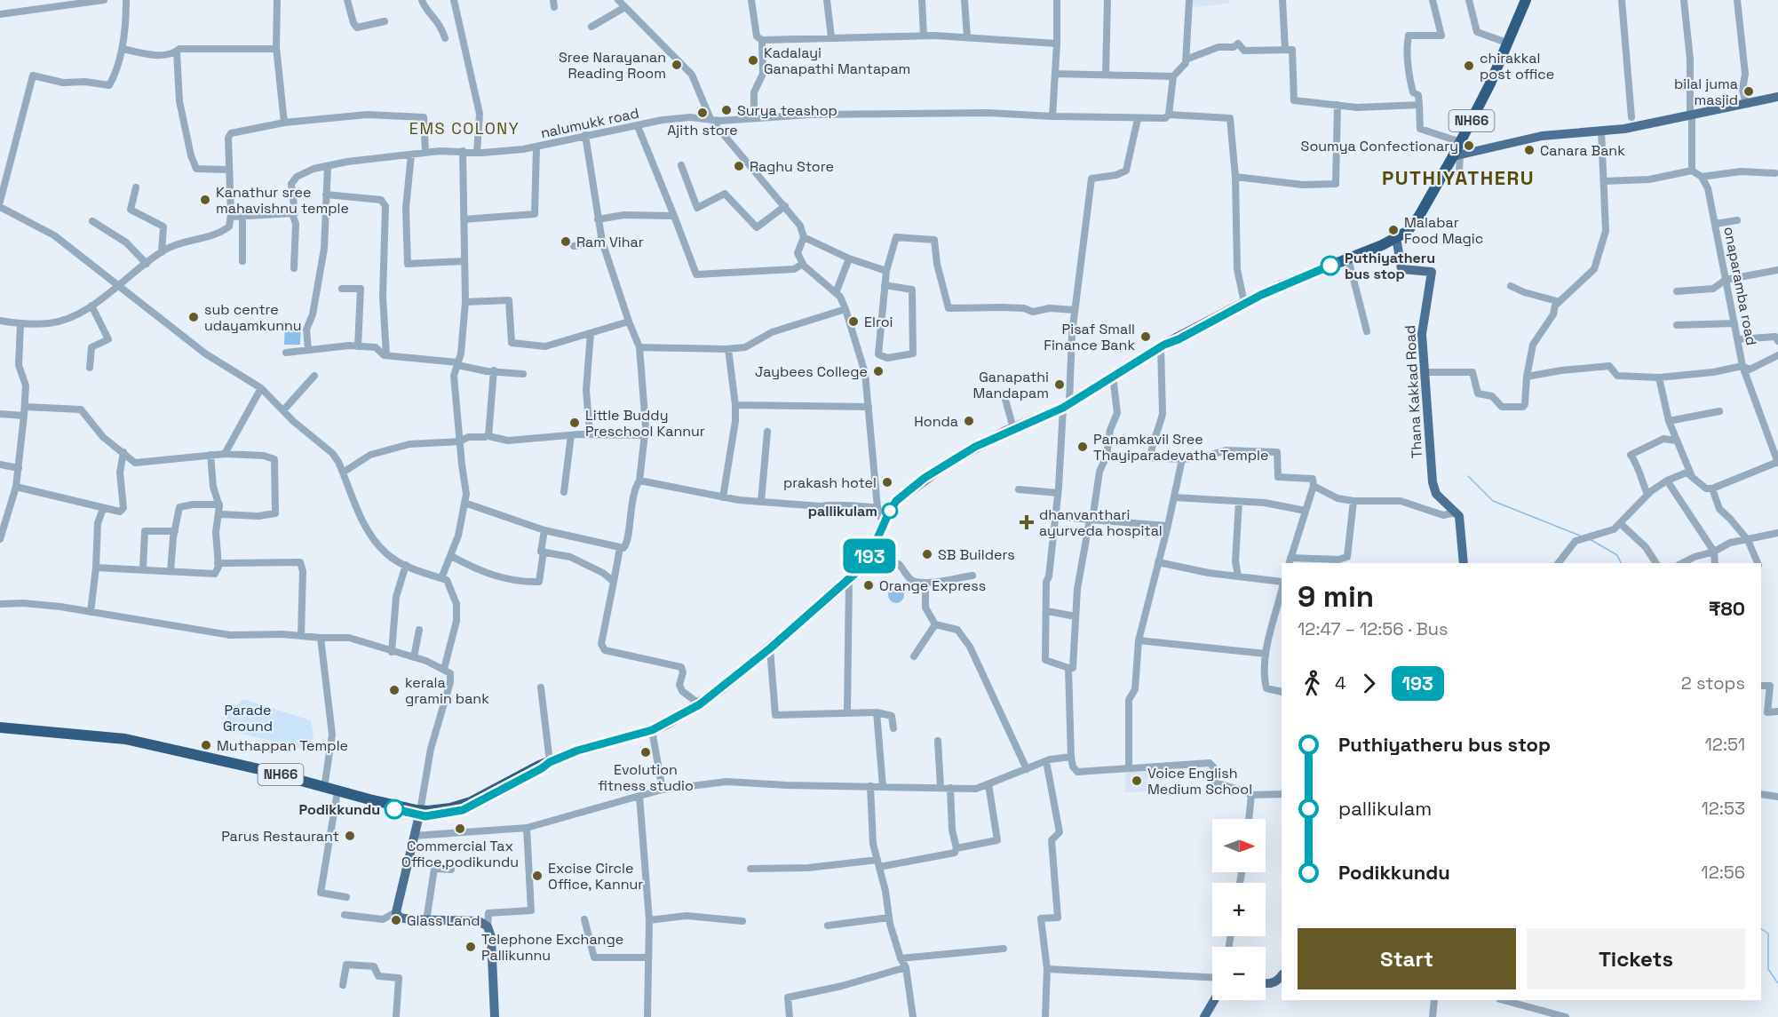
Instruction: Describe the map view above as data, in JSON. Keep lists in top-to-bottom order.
{
  "streets": {
    "highway": ["NH66"],
    "main road": ["Thana Kakkad Road"],
    "street": ["nalumukk road", "onaparamba road"]
  },
  "crossings": [
    ["NH66", "Thana Kakkad Road"]
  ],
  "districts": ["EMS COLONY", "PUTHIYATHERU"],
  "parks": ["Parade Ground"],
  "places": {
    "other": [
      "Kadalayi Ganapathi Mantapam",
      "Sree Narayanan Reading Room",
      "chirakkal post office",
      "bilal juma masjid",
      "Surya teashop",
      "Ajith store",
      "Soumya Confectionary",
      "Canara Bank",
      "Raghu Store",
      "Kanathur sree mahavishnu temple",
      "Malabar Food Magic",
      "Ram Vihar",
      "Puthiyatheru bus stop",
      "sub centre udayamkunnu",
      "Elroi",
      "Pisaf Small Finance Bank",
      "Jaybees College",
      "Ganapathi Mandapam",
      "Honda",
      "Little Buddy Preschool Kannur",
      "Panamkavil Sree Thayiparadevatha Temple",
      "prakash hotel",
      "pallikulam",
      "SB Builders",
      "Orange Express",
      "kerala gramin bank",
      "Muthappan Temple",
      "Evolution fitness studio",
      "Voice English Medium School",
      "Podikkundu",
      "Commercial Tax Office,podikundu",
      "Parus Restaurant",
      "Excise Circle Office, Kannur",
      "Glass Land",
      "Telephone Exchange Pallikunnu"
    ],
    "health": ["dhanvanthari ayurveda hospital"]
  },
  "lines": ["bus line 193"],
  "north": "right",
  "page": {
    "on_map": "193",
    "heading": ["9 min", "12:47 – 12:56 · Bus", "₹80"],
    "legs": ["4", "193", "2 stops"],
    "list": [
      {
        "name": "Puthiyatheru bus stop",
        "value": "12:51"
      },
      {
        "name": "pallikulam",
        "value": "12:53"
      },
      {
        "name": "Podikkundu",
        "value": "12:56"
      }
    ],
    "map_buttons": ["+", "−"],
    "buttons": ["Start", "Tickets"]
  }
}
